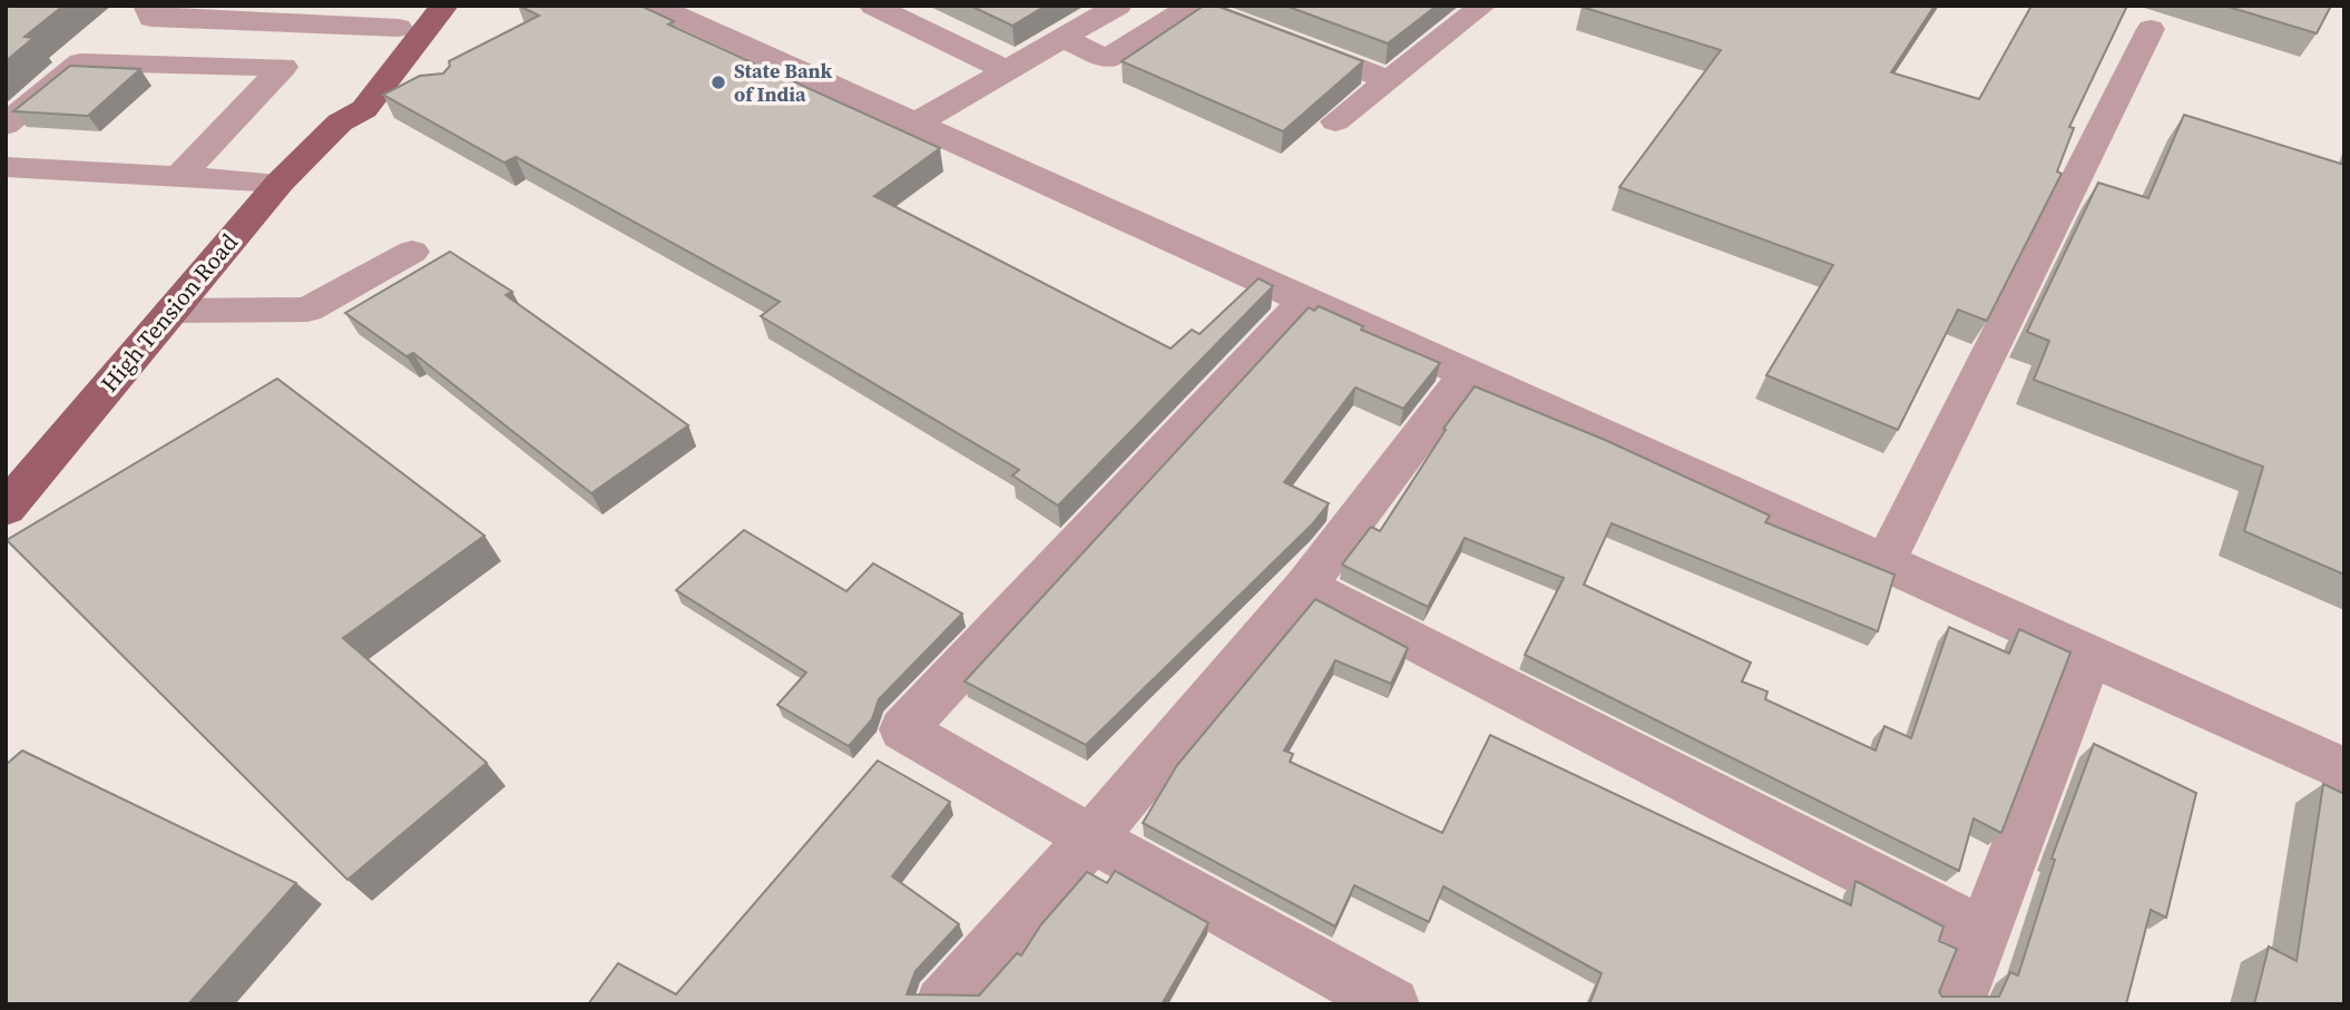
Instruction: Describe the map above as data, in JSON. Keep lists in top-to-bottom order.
{
  "streets": {
    "main road": ["High Tension Road"]
  },
  "places": ["State Bank of India"]
}
